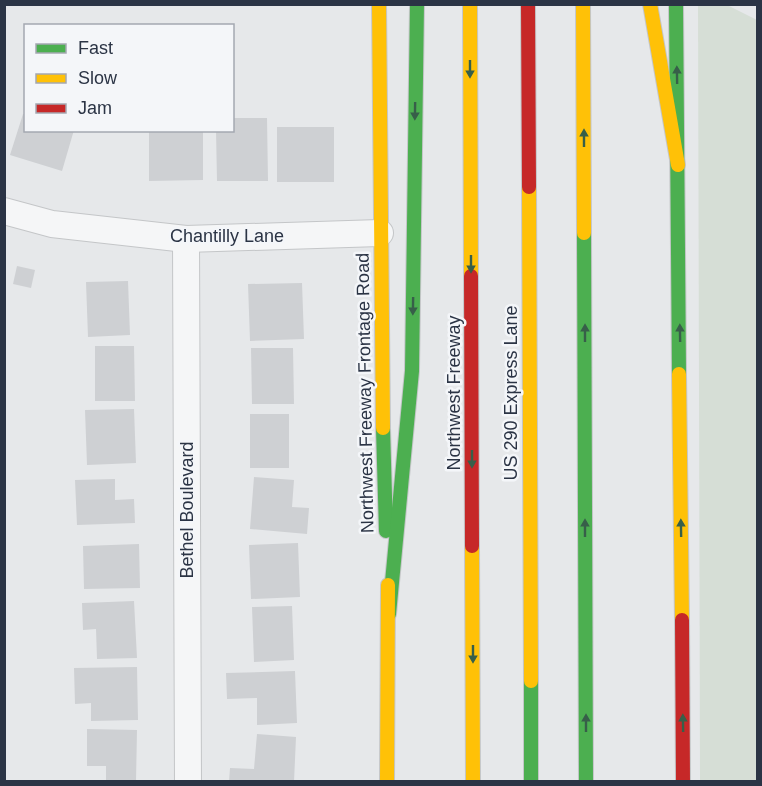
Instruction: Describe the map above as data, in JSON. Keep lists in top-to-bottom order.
{
  "streets": {
    "main road": ["Northwest Freeway Frontage Road", "Northwest Freeway", "US 290 Express Lane"],
    "street": ["Chantilly Lane", "Bethel Boulevard"]
  },
  "crossings": [
    ["Chantilly Lane", "Northwest Freeway Frontage Road"],
    ["Chantilly Lane", "Bethel Boulevard"]
  ],
  "legend": ["Fast", "Slow", "Jam"]
}
